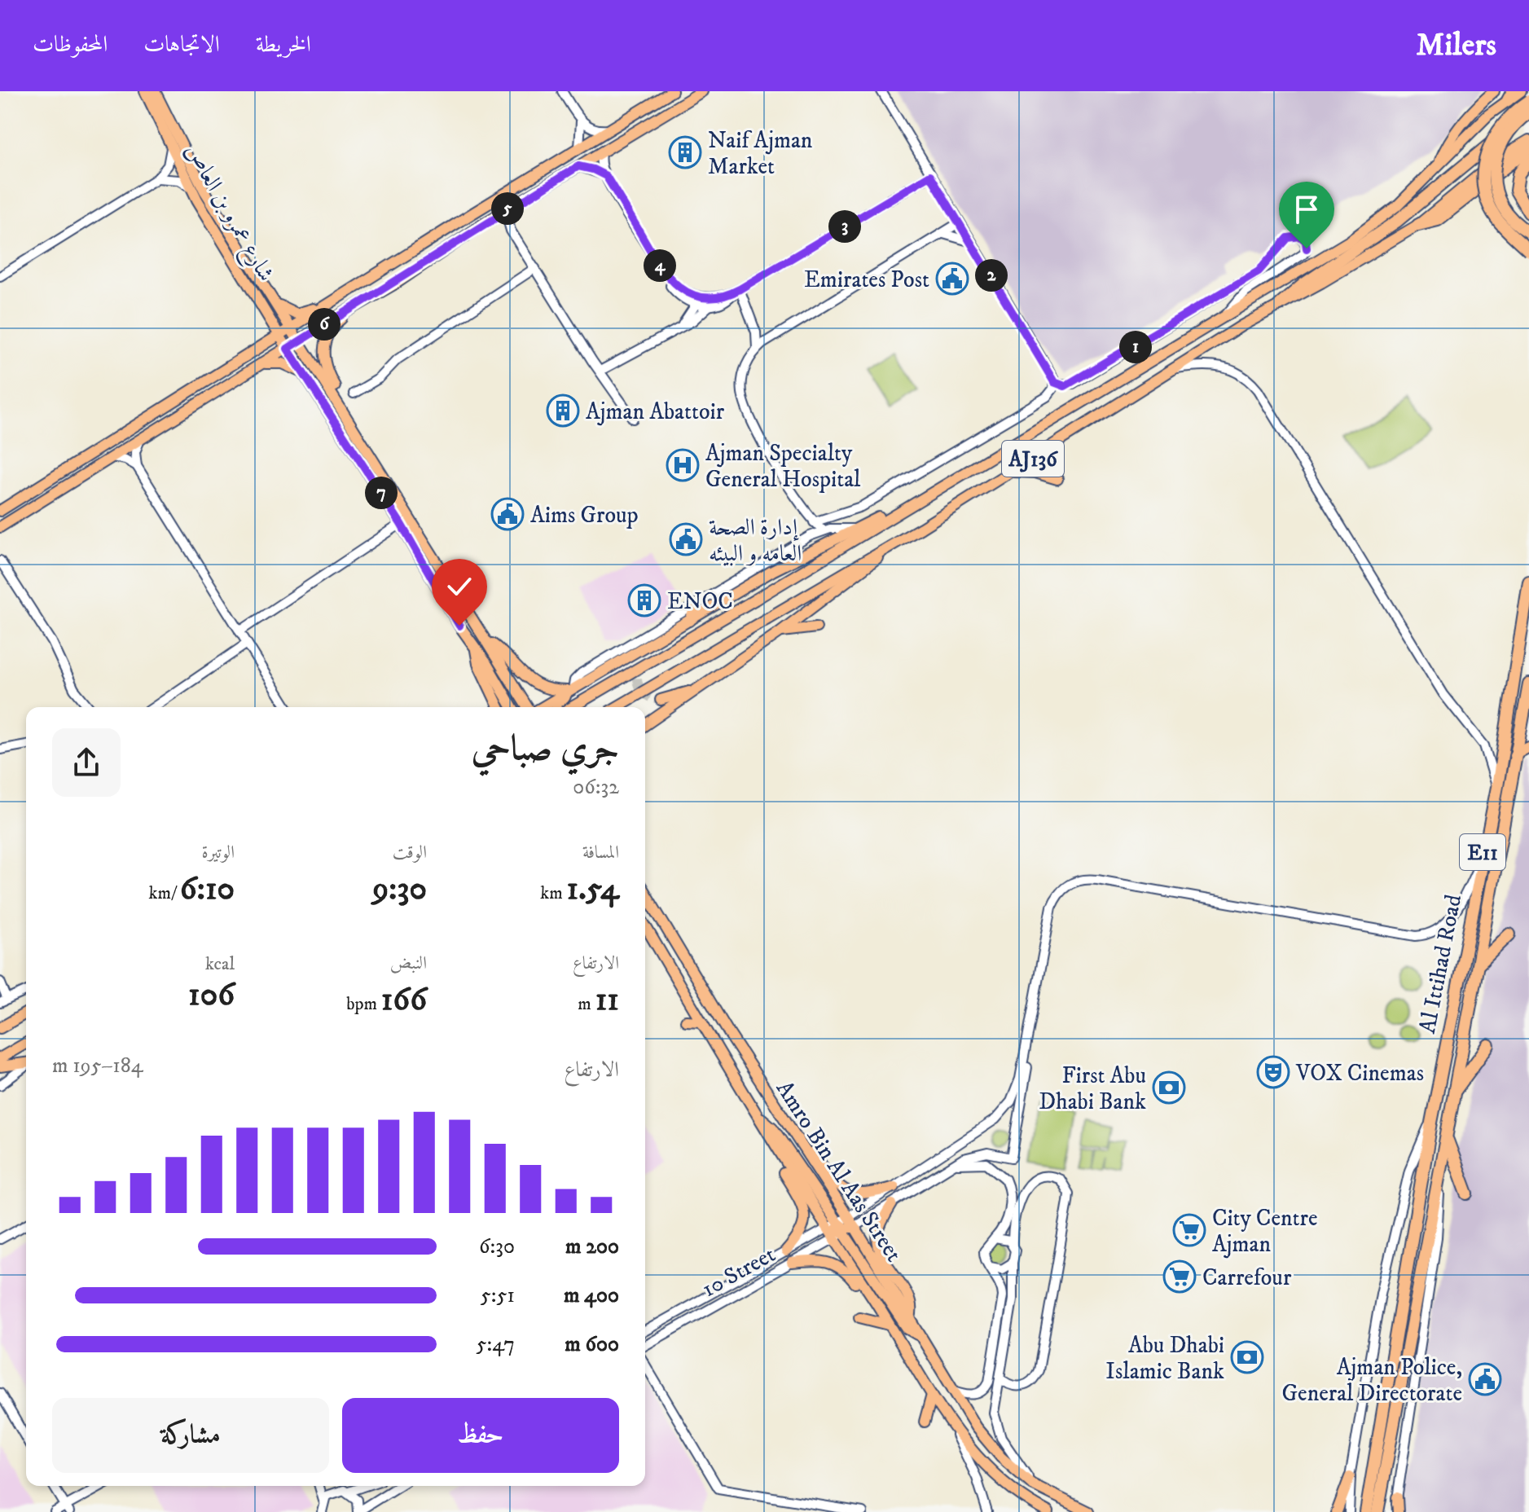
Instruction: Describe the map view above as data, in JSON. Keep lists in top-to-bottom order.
{
  "streets": {
    "highway": ["E11", "Al Ittihad Road"],
    "main road": ["شارع عمرو بن العاص", "AJ136", "Amro Bin Al Aas Street"],
    "street": ["10 Street"]
  },
  "crossings": [
    ["Amro Bin Al Aas Street", "10 Street"]
  ],
  "places": {
    "building": ["Naif Ajman Market", "Ajman Abattoir", "ENOC"],
    "public building": [
      "Emirates Post",
      "Aims Group",
      "إدارة الصحة العامه و البيئه",
      "Ajman Police, General Directorate"
    ],
    "hospital": ["Ajman Specialty General Hospital"],
    "theatre": ["VOX Cinemas"],
    "bank": ["First Abu Dhabi Bank", "Abu Dhabi Islamic Bank"],
    "supermarket": ["City Centre Ajman", "Carrefour"]
  },
  "page": {
    "header": "Milers",
    "nav": ["الخريطة", "الاتجاهات", "المحفوظات"],
    "pins": [
      "5",
      "3",
      "4",
      "2",
      "6",
      "1",
      "7"
    ],
    "heading": ["جري صباحي", "06:32"],
    "stats": [
      ["المسافة", "1.54 km"],
      ["الوقت", "9:30"],
      ["الوتيرة", "6:10 /km"],
      ["الارتفاع", "11 m"],
      ["النبض", "166 bpm"],
      ["kcal", "106"]
    ],
    "chart": ["الارتفاع", "184–195 m"],
    "list": [
      {
        "name": "200 m",
        "note": "6:30"
      },
      {
        "name": "400 m",
        "note": "5:51"
      },
      {
        "name": "600 m",
        "note": "5:47"
      }
    ],
    "buttons": ["حفظ", "مشاركة"]
  }
}
